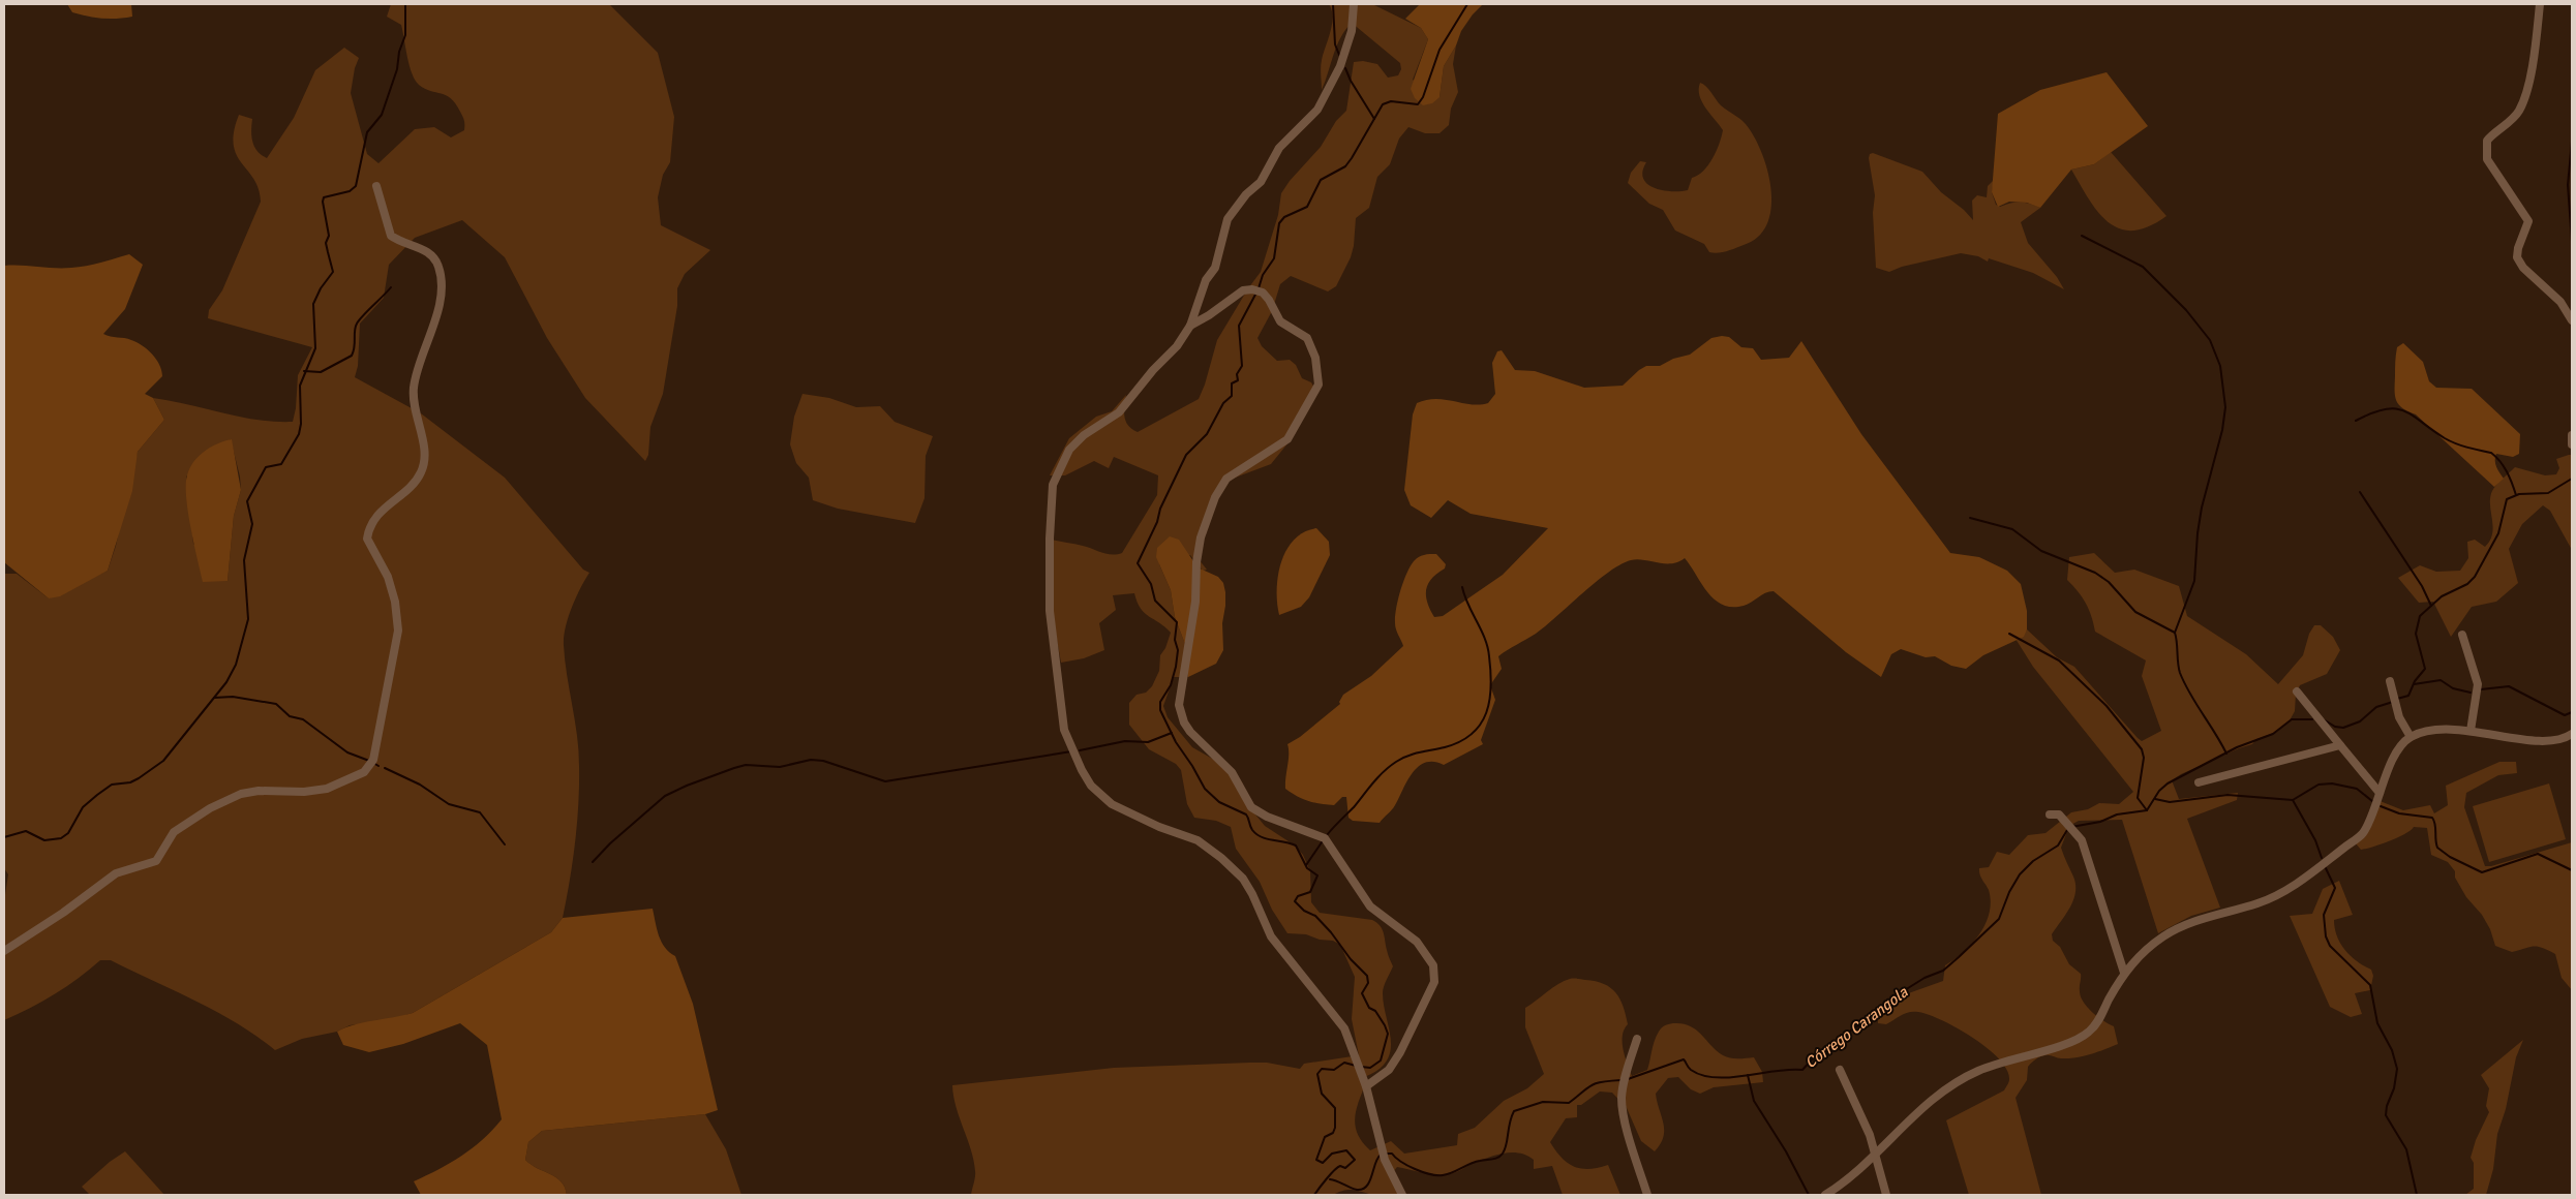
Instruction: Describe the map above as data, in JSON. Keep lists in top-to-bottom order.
{
  "water": ["Córrego Carangola"]
}
